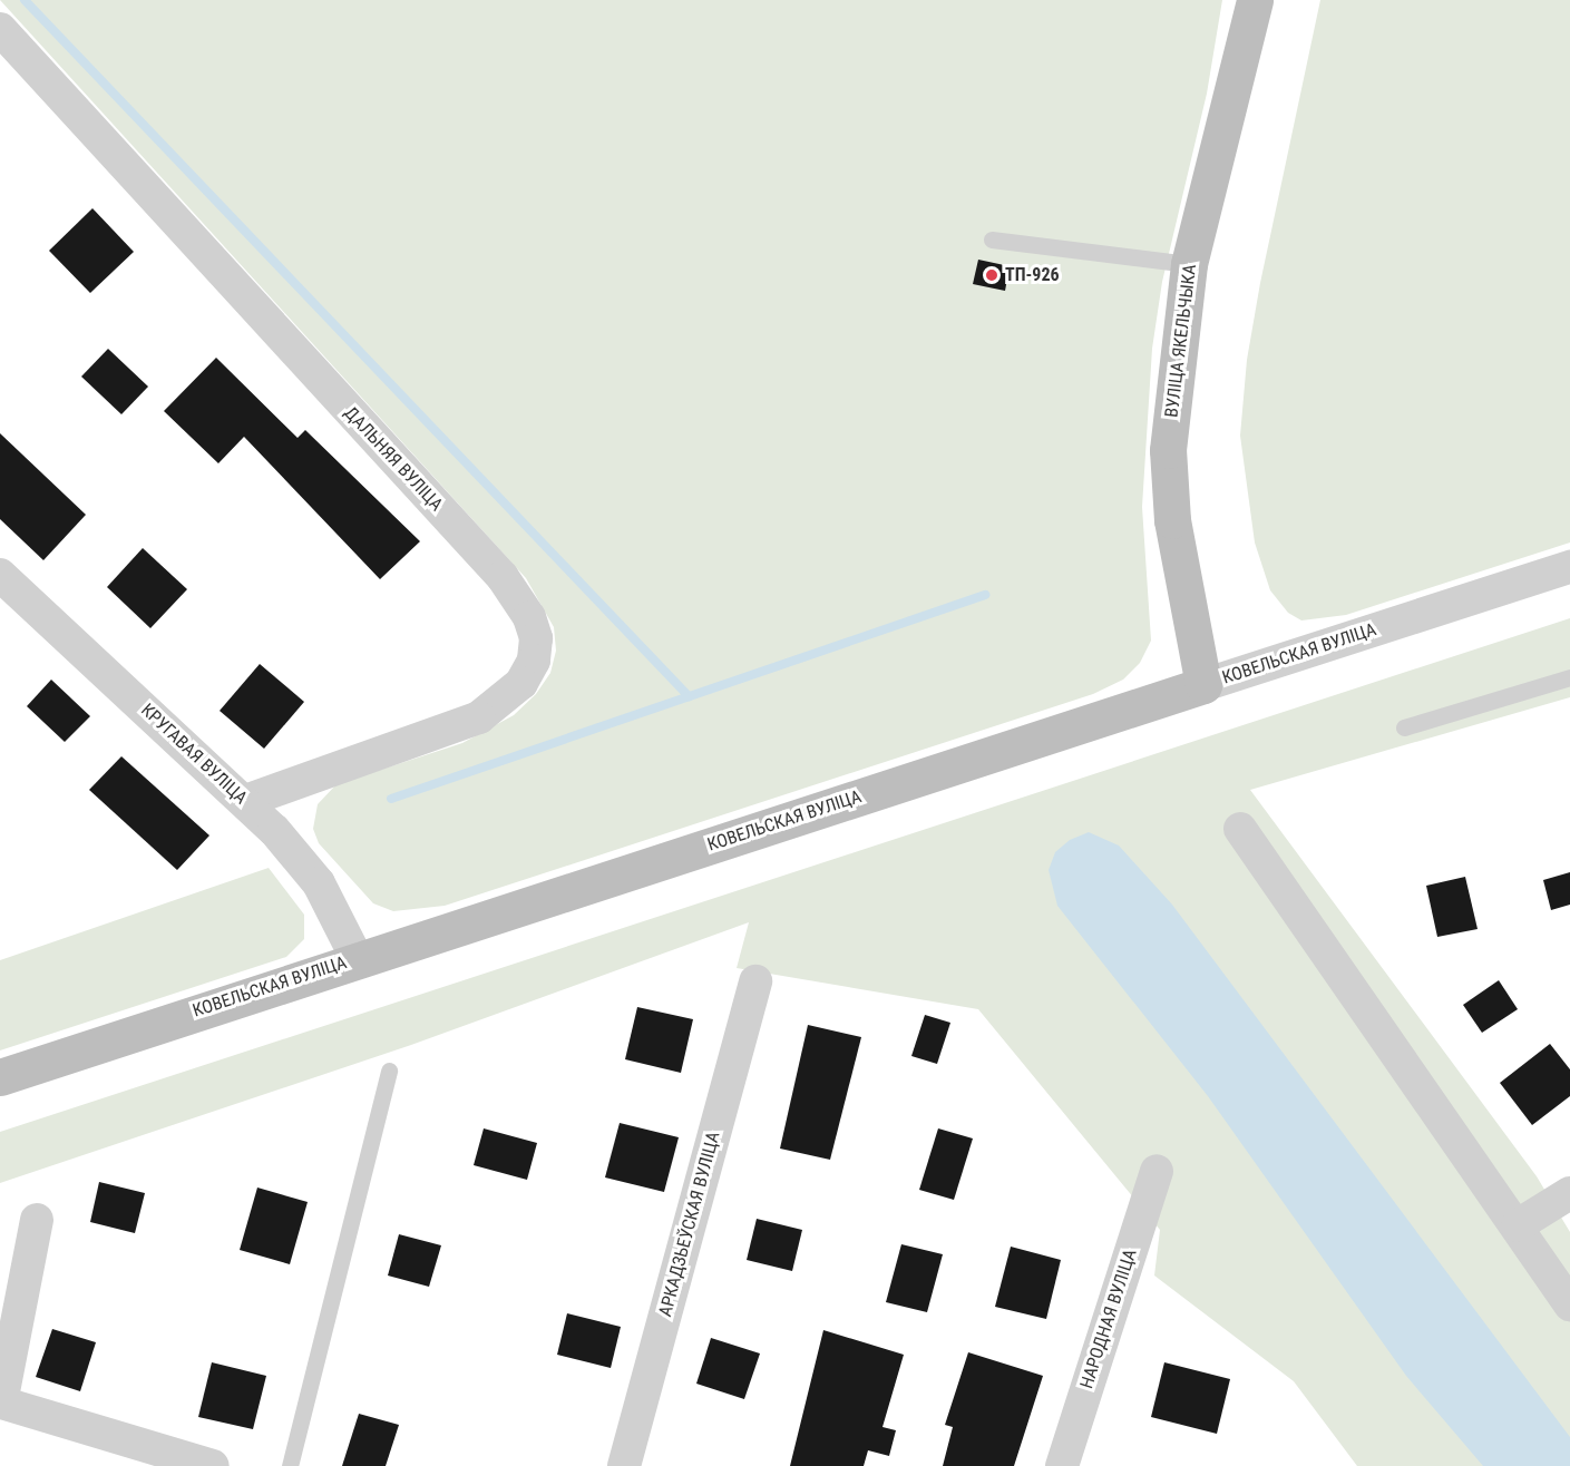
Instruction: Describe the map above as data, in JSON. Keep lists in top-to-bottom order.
{
  "streets": {
    "main road": ["ВУЛІЦА ЯКЕЛЬЧЫКА", "КОВЕЛЬСКАЯ ВУЛІЦА"],
    "street": [
      "ДАЛЬНЯЯ ВУЛІЦА",
      "КРУГАВАЯ ВУЛІЦА",
      "АРКАДЗЬЕЎСКАЯ ВУЛІЦА",
      "НАРОДНАЯ ВУЛІЦА"
    ]
  },
  "crossings": [
    ["ВУЛІЦА ЯКЕЛЬЧЫКА", "КОВЕЛЬСКАЯ ВУЛІЦА"],
    ["ДАЛЬНЯЯ ВУЛІЦА", "КРУГАВАЯ ВУЛІЦА"],
    ["КОВЕЛЬСКАЯ ВУЛІЦА", "КРУГАВАЯ ВУЛІЦА"]
  ],
  "places": ["ТП-926"]
}
